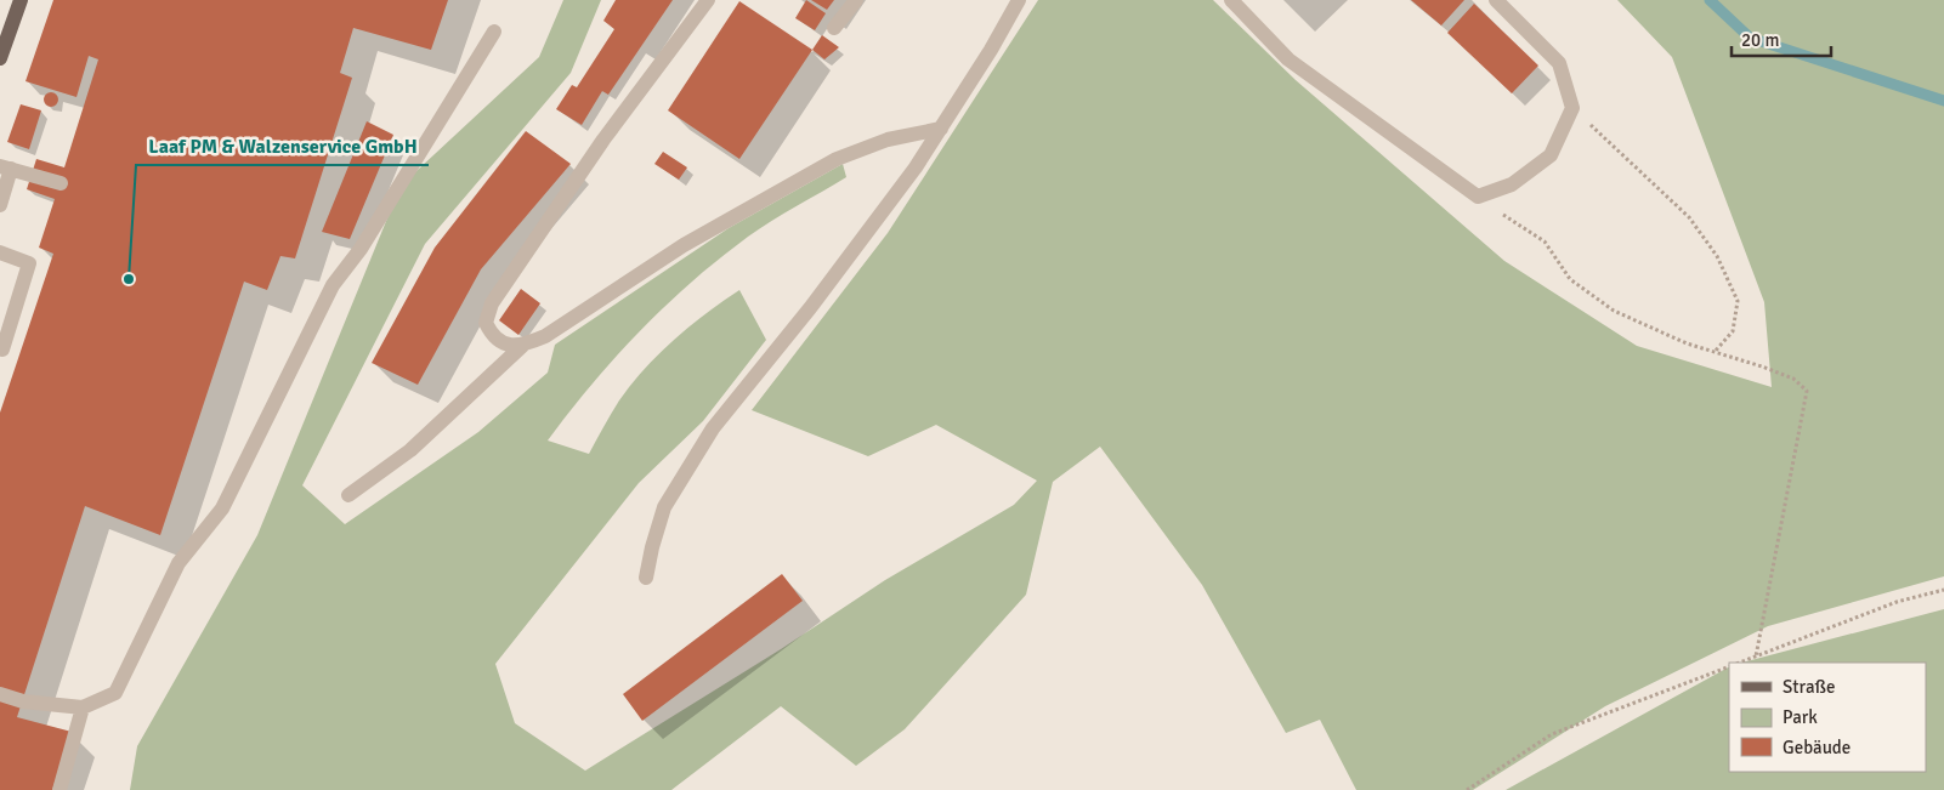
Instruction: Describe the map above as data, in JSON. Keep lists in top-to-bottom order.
{
  "places": ["Laaf PM & Walzenservice GmbH"],
  "legend": ["Straße", "Park", "Gebäude"],
  "scale_bar": "20 m"
}
